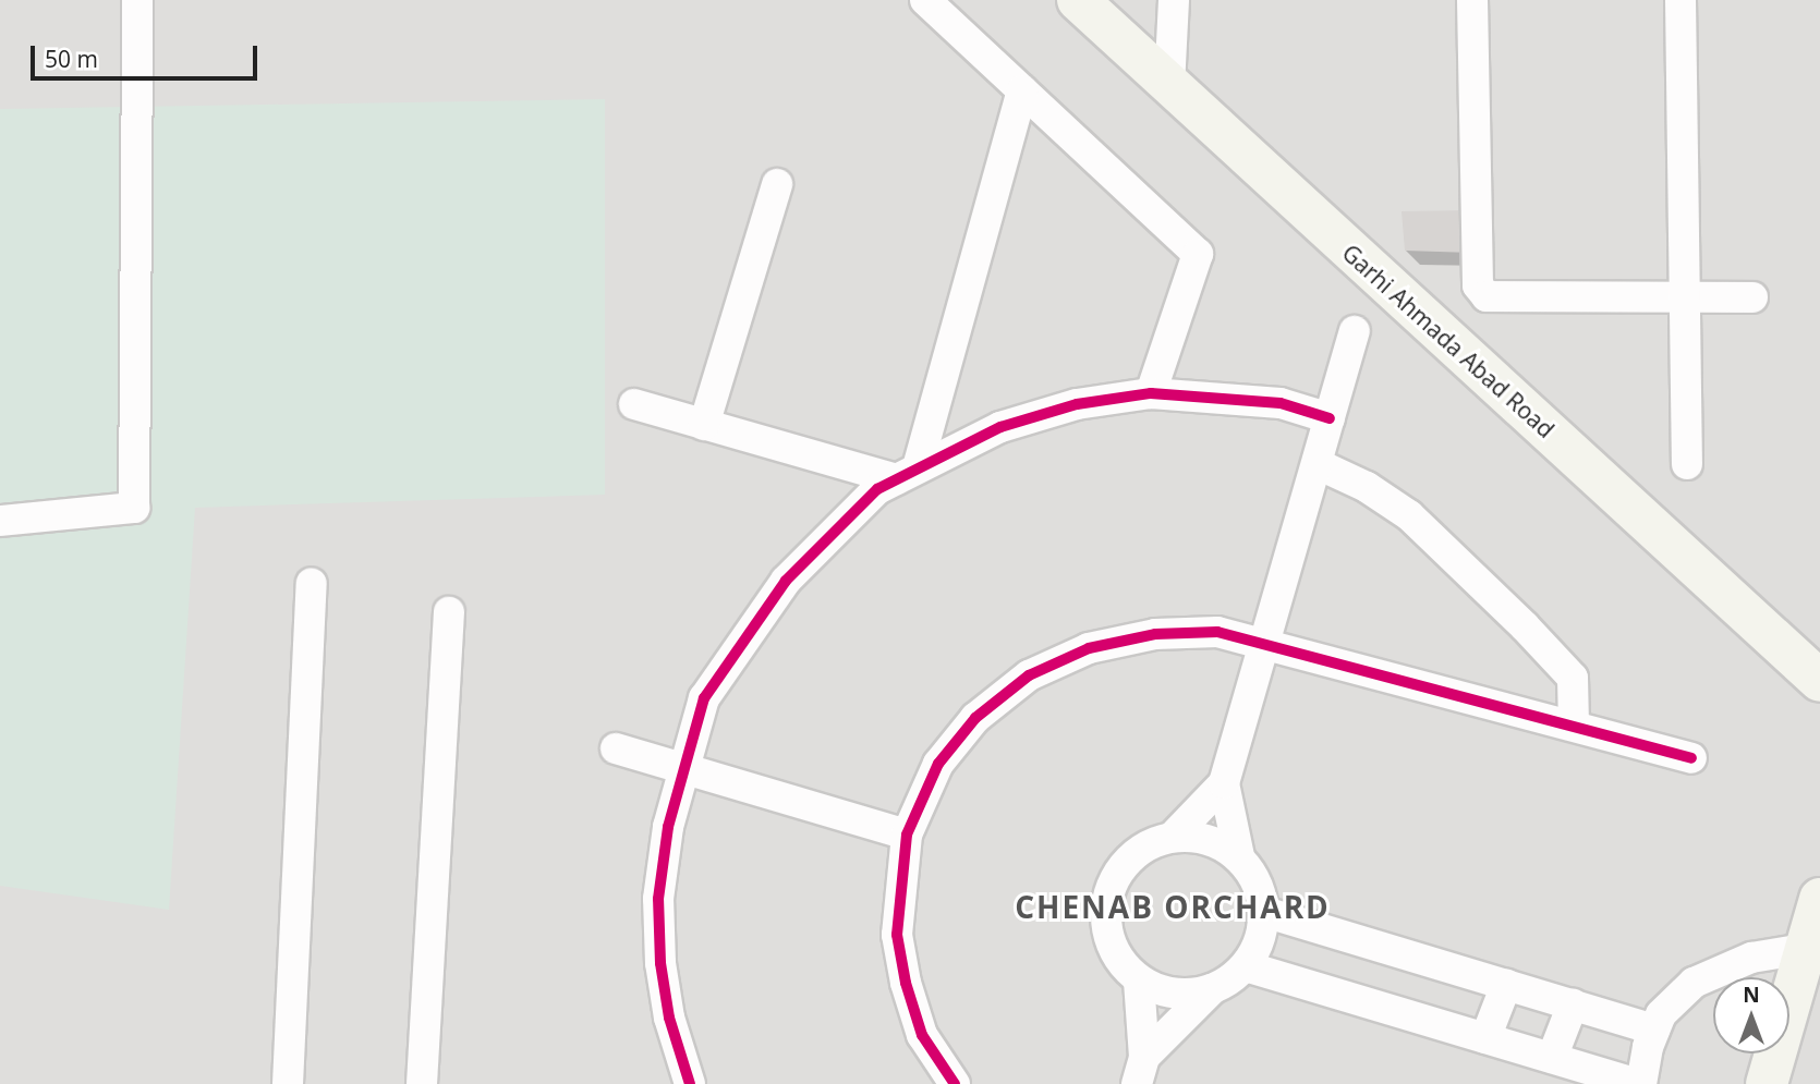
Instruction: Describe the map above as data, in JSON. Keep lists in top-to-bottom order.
{
  "streets": {
    "street": ["Garhi Ahmada Abad Road"]
  },
  "districts": ["CHENAB ORCHARD"],
  "scale_bar": "50 m",
  "north": "top"
}
